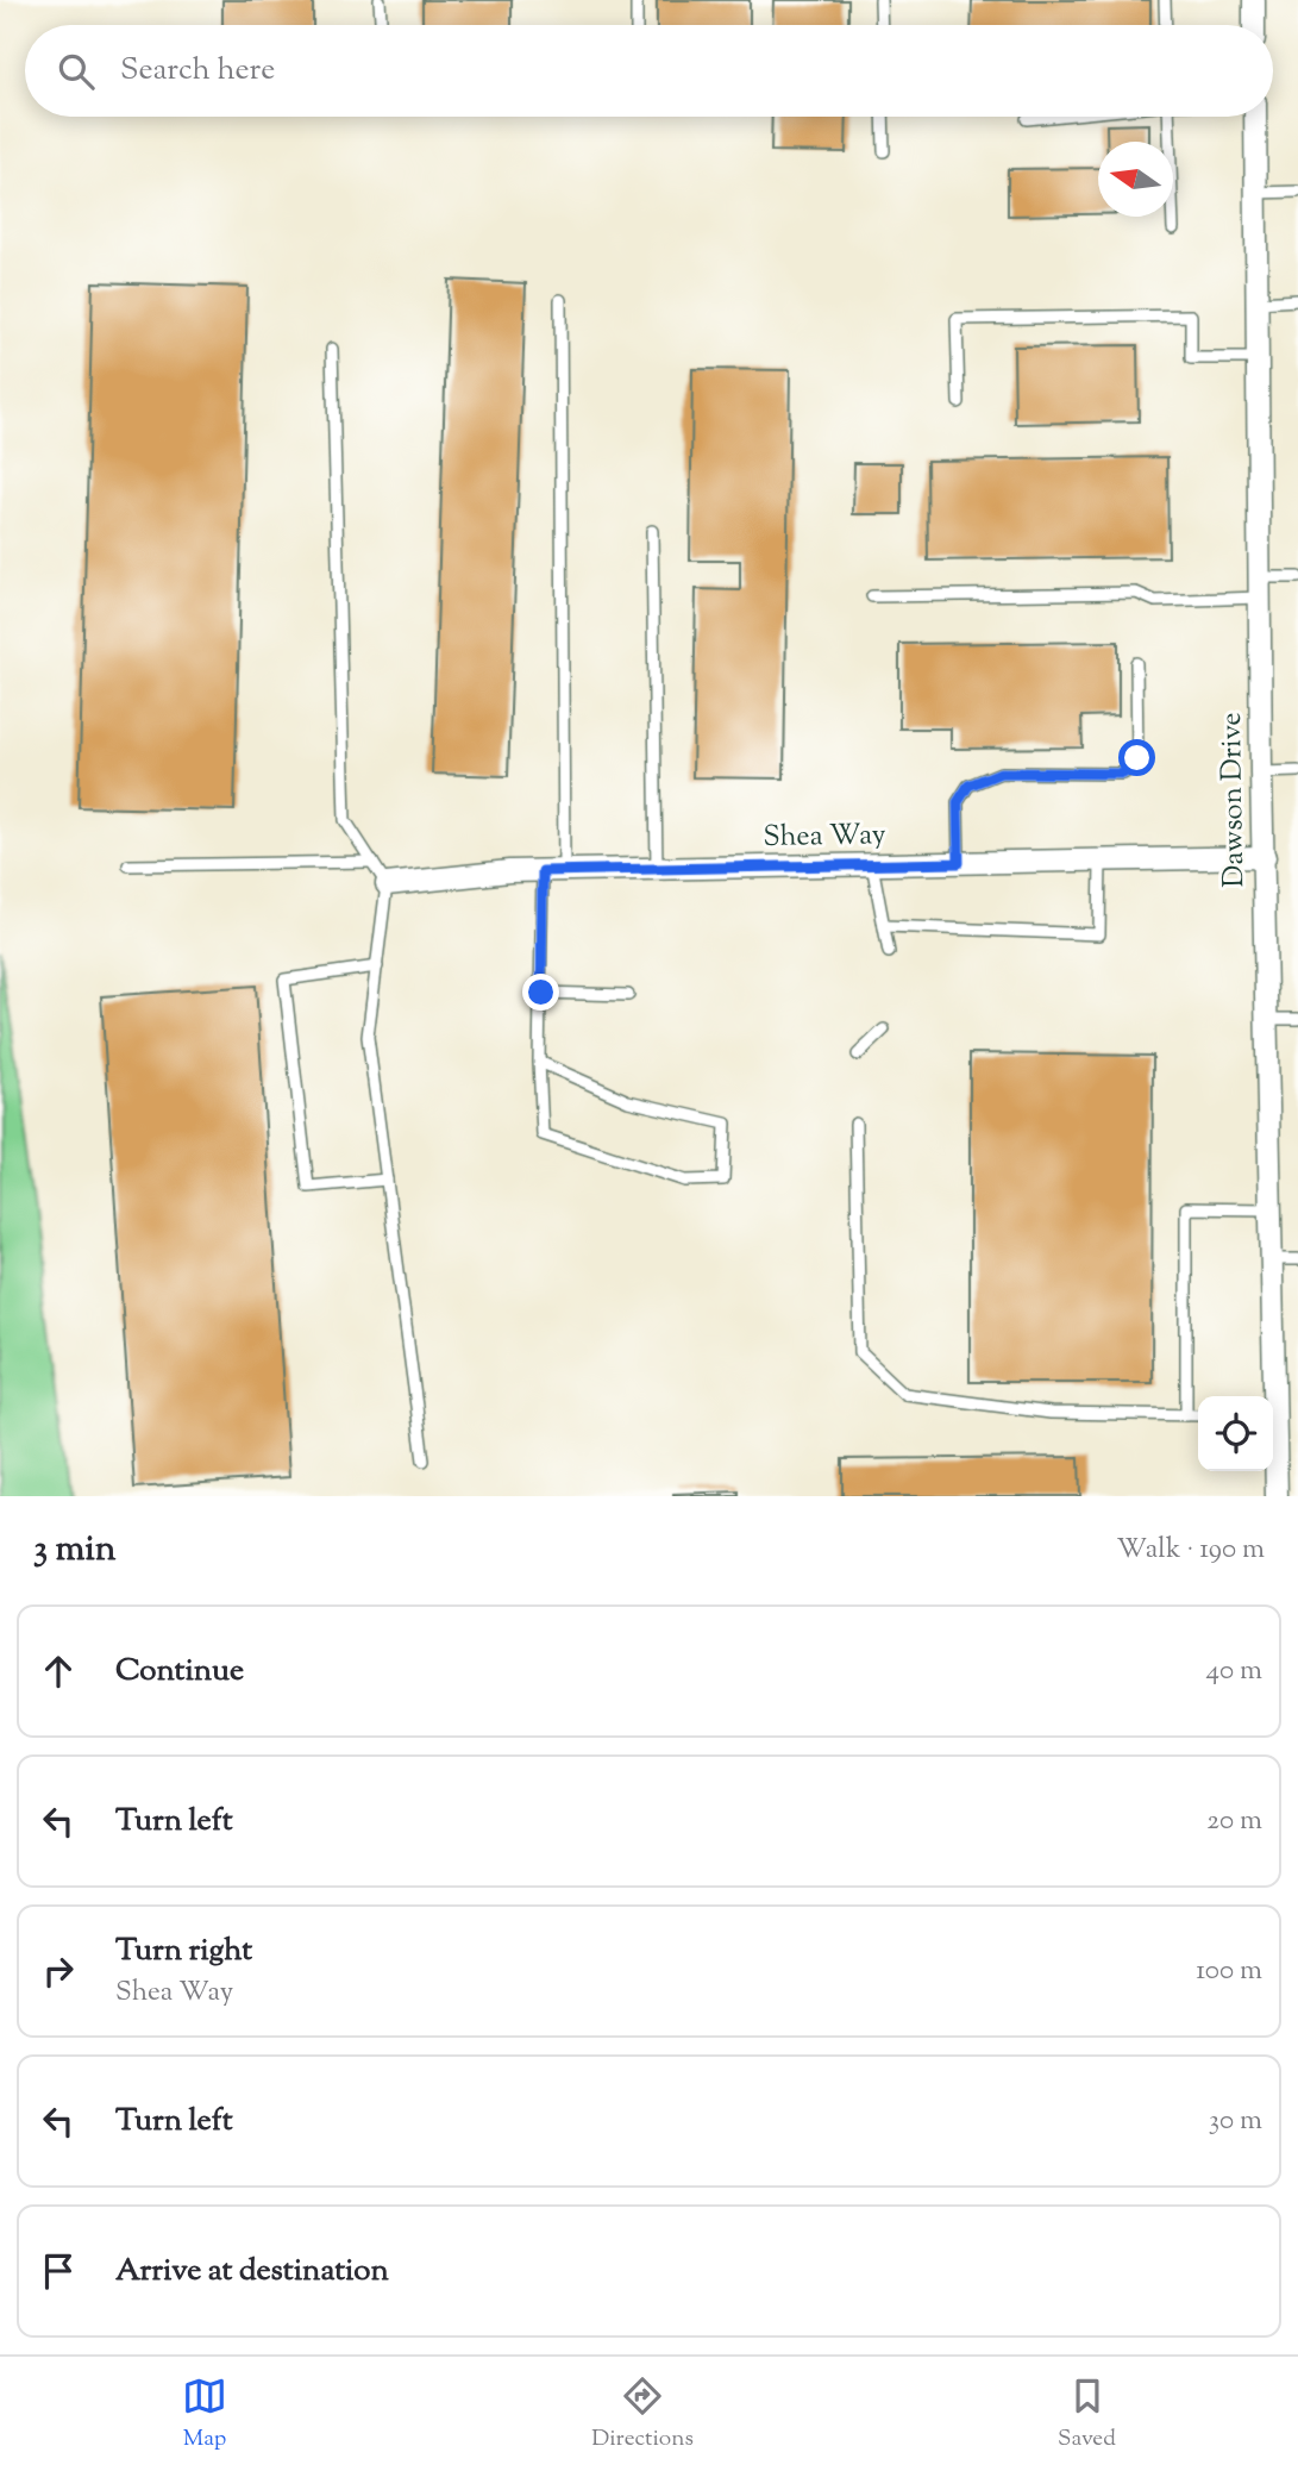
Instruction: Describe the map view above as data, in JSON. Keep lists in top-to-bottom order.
{
  "streets": {
    "street": ["Dawson Drive", "Shea Way"]
  },
  "crossings": [
    ["Dawson Drive", "Shea Way"]
  ],
  "north": "left",
  "page": {
    "search": "Search here",
    "heading": ["3 min", "Walk · 190 m"],
    "list": [
      ["Continue", "40 m"],
      ["Turn left", "20 m"],
      ["Turn right", "Shea Way", "100 m"],
      ["Turn left", "30 m"],
      "Arrive at destination"
    ],
    "nav": ["Map", "Directions", "Saved"]
  }
}
